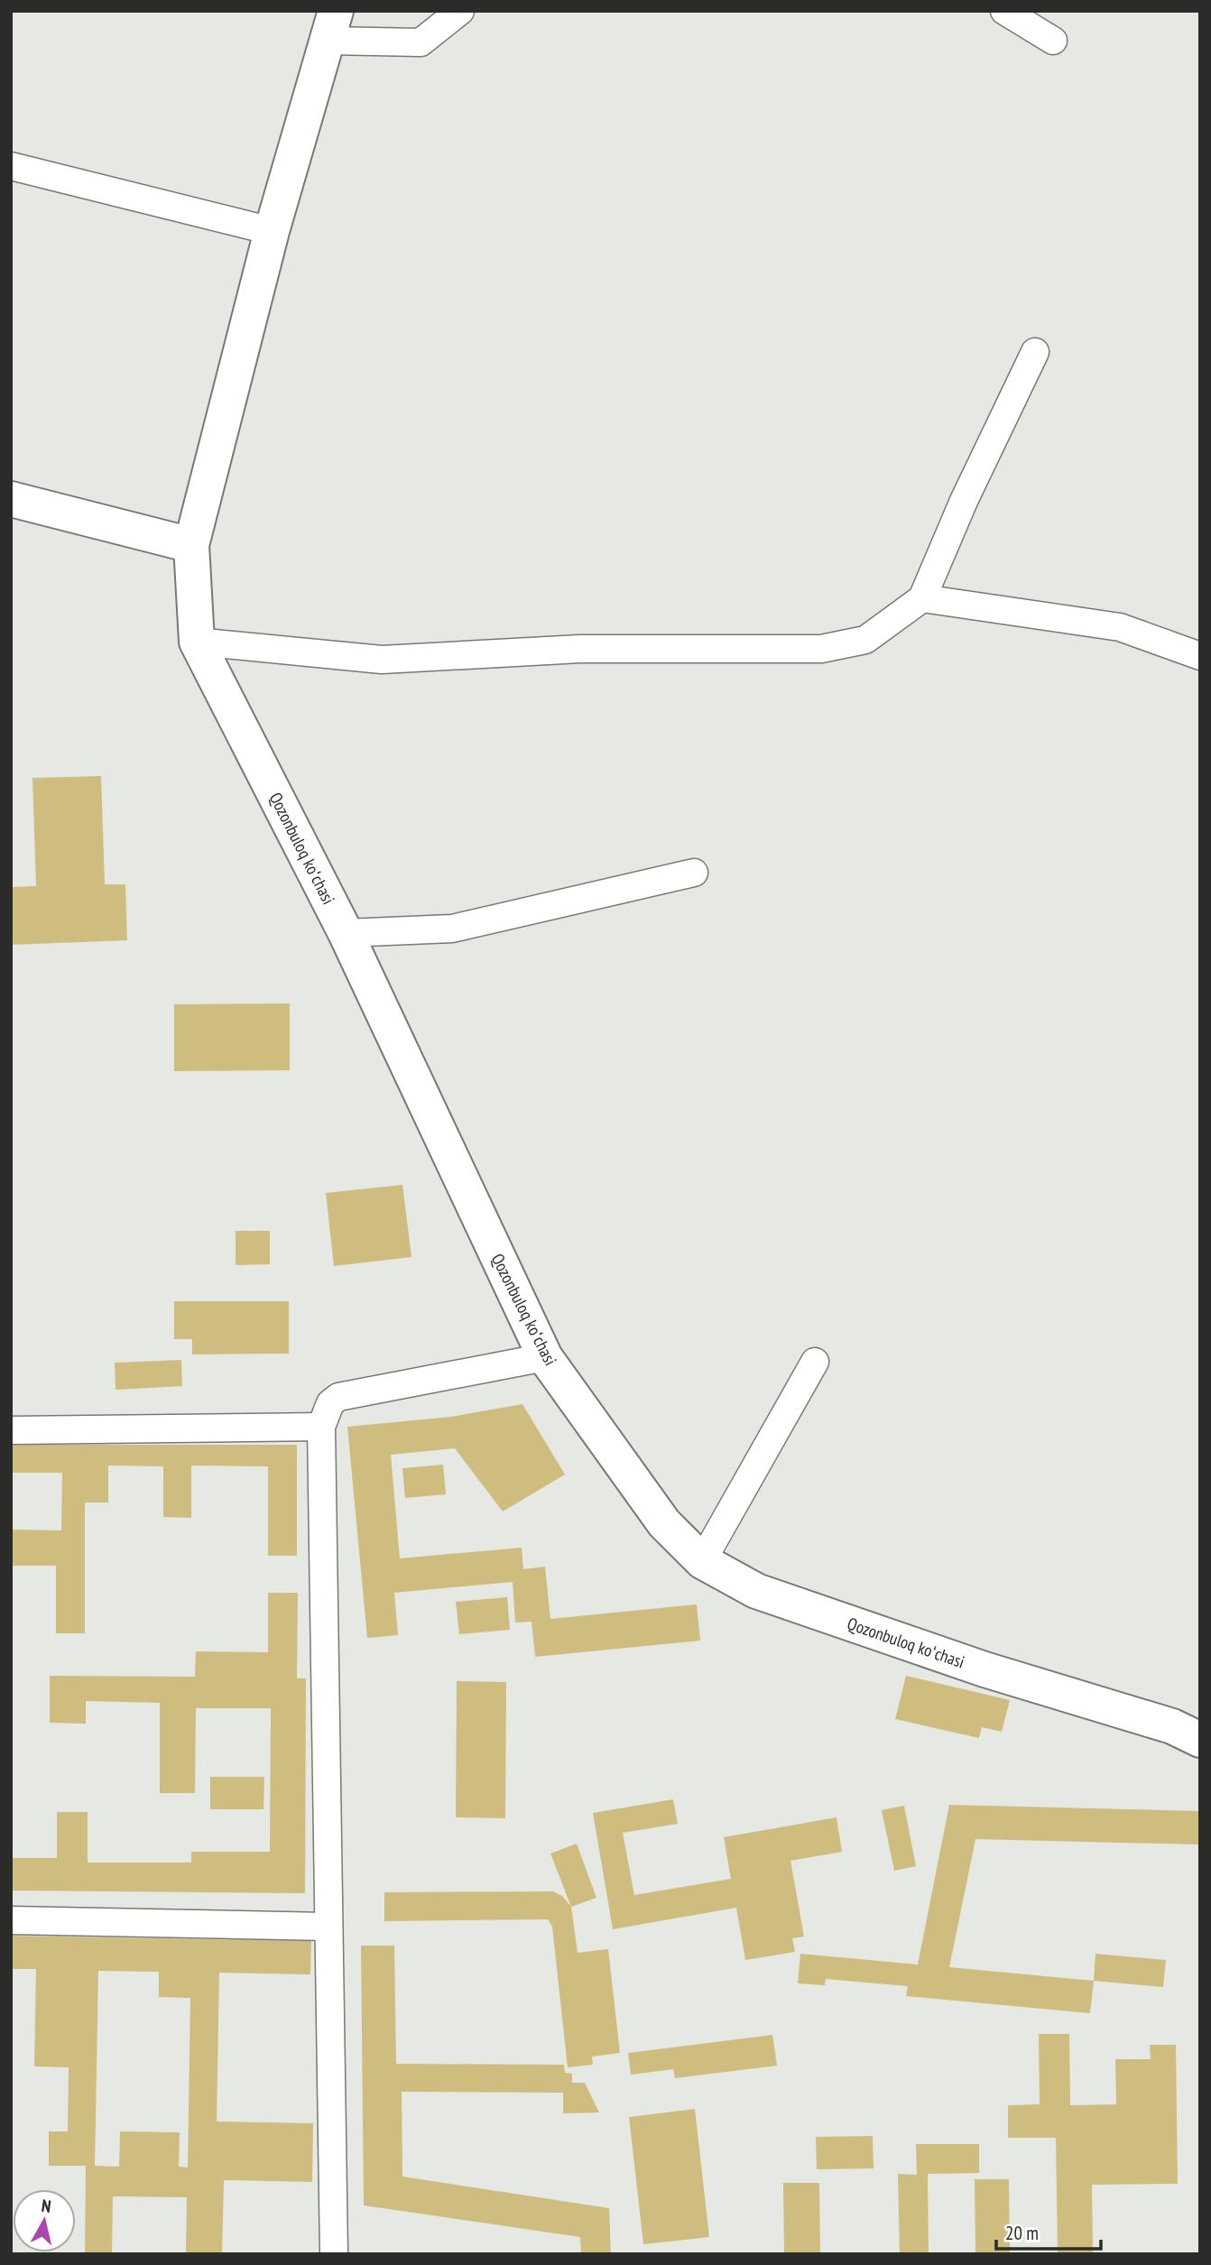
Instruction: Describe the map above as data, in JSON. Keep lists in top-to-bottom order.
{
  "streets": {
    "main road": ["Qozonbuloq koʻchasi"]
  },
  "scale_bar": "20 m",
  "north": "top"
}
